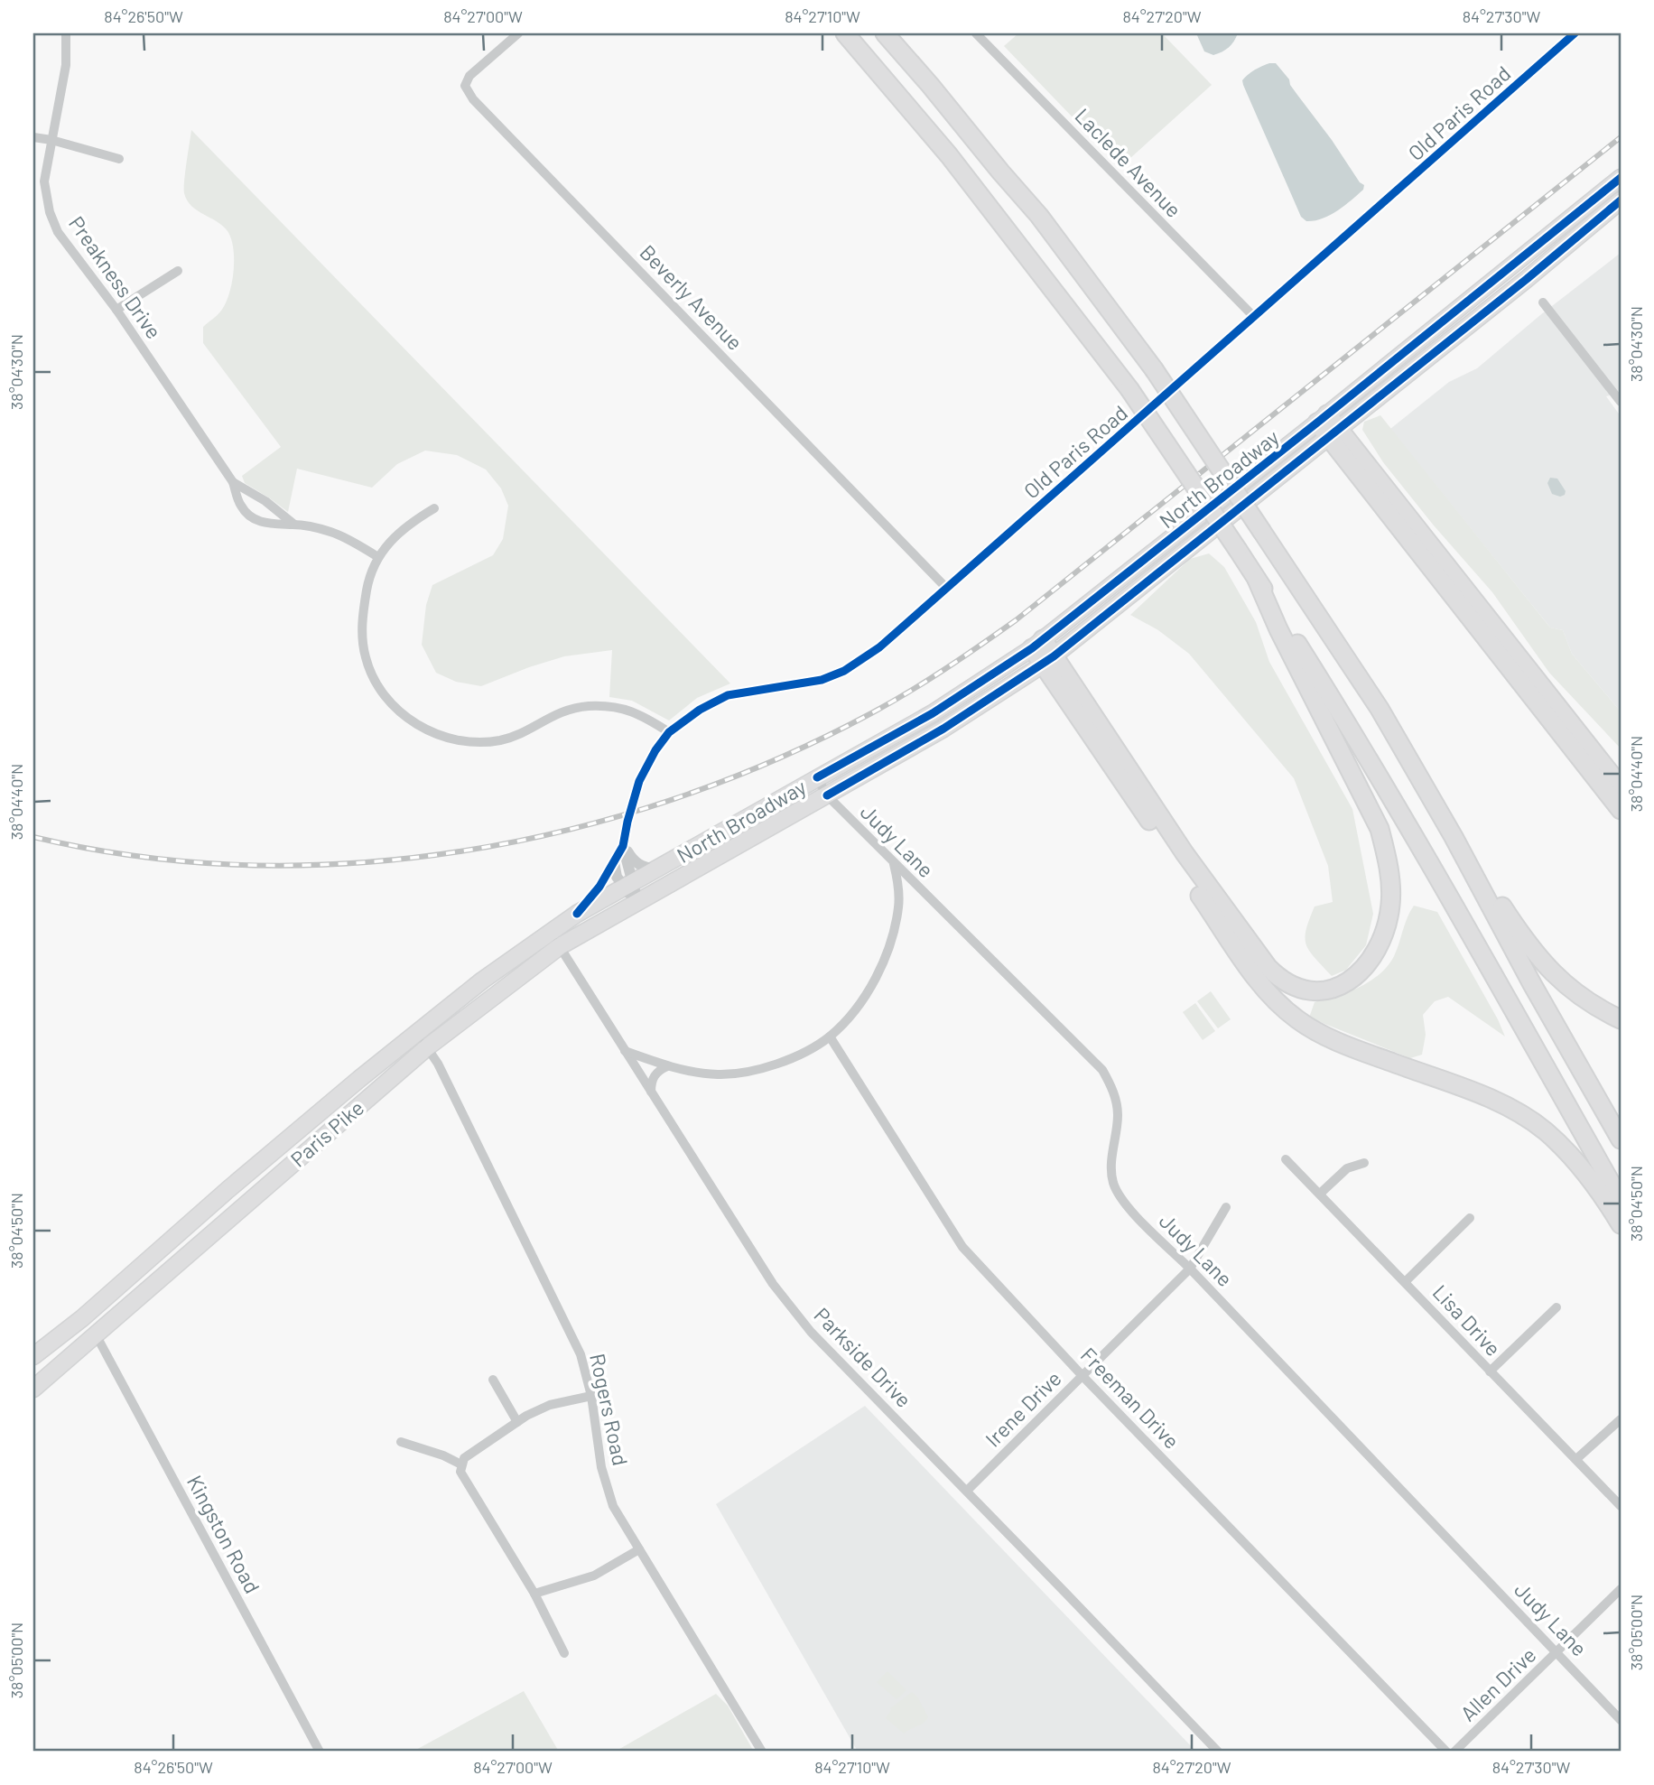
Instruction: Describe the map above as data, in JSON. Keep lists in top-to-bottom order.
{
  "streets": {
    "highway": ["North Broadway", "Paris Pike"],
    "street": [
      "Old Paris Road",
      "Laclede Avenue",
      "Preakness Drive",
      "Beverly Avenue",
      "Judy Lane",
      "Lisa Drive",
      "Parkside Drive",
      "Freeman Drive",
      "Irene Drive",
      "Rogers Road",
      "Kingston Road",
      "Allen Drive"
    ]
  },
  "crossings": [
    ["Old Paris Road", "Laclede Avenue"],
    ["Old Paris Road", "Beverly Avenue"],
    ["Old Paris Road", "North Broadway"],
    ["Old Paris Road", "Paris Pike"],
    ["North Broadway", "Judy Lane"],
    ["North Broadway", "Paris Pike"],
    ["North Broadway", "Parkside Drive"],
    ["Judy Lane", "Irene Drive"],
    ["Judy Lane", "Allen Drive"],
    ["Paris Pike", "Parkside Drive"],
    ["Paris Pike", "Rogers Road"],
    ["Paris Pike", "Kingston Road"],
    ["Parkside Drive", "Irene Drive"],
    ["Freeman Drive", "Irene Drive"]
  ],
  "coordinates": [
    "84°26'50\"W",
    "84°27'00\"W",
    "84°27'10\"W",
    "84°27'20\"W",
    "84°27'30\"W",
    "38°04'30\"N",
    "38°04'40\"N",
    "38°04'50\"N",
    "38°05'00\"N"
  ]
}
